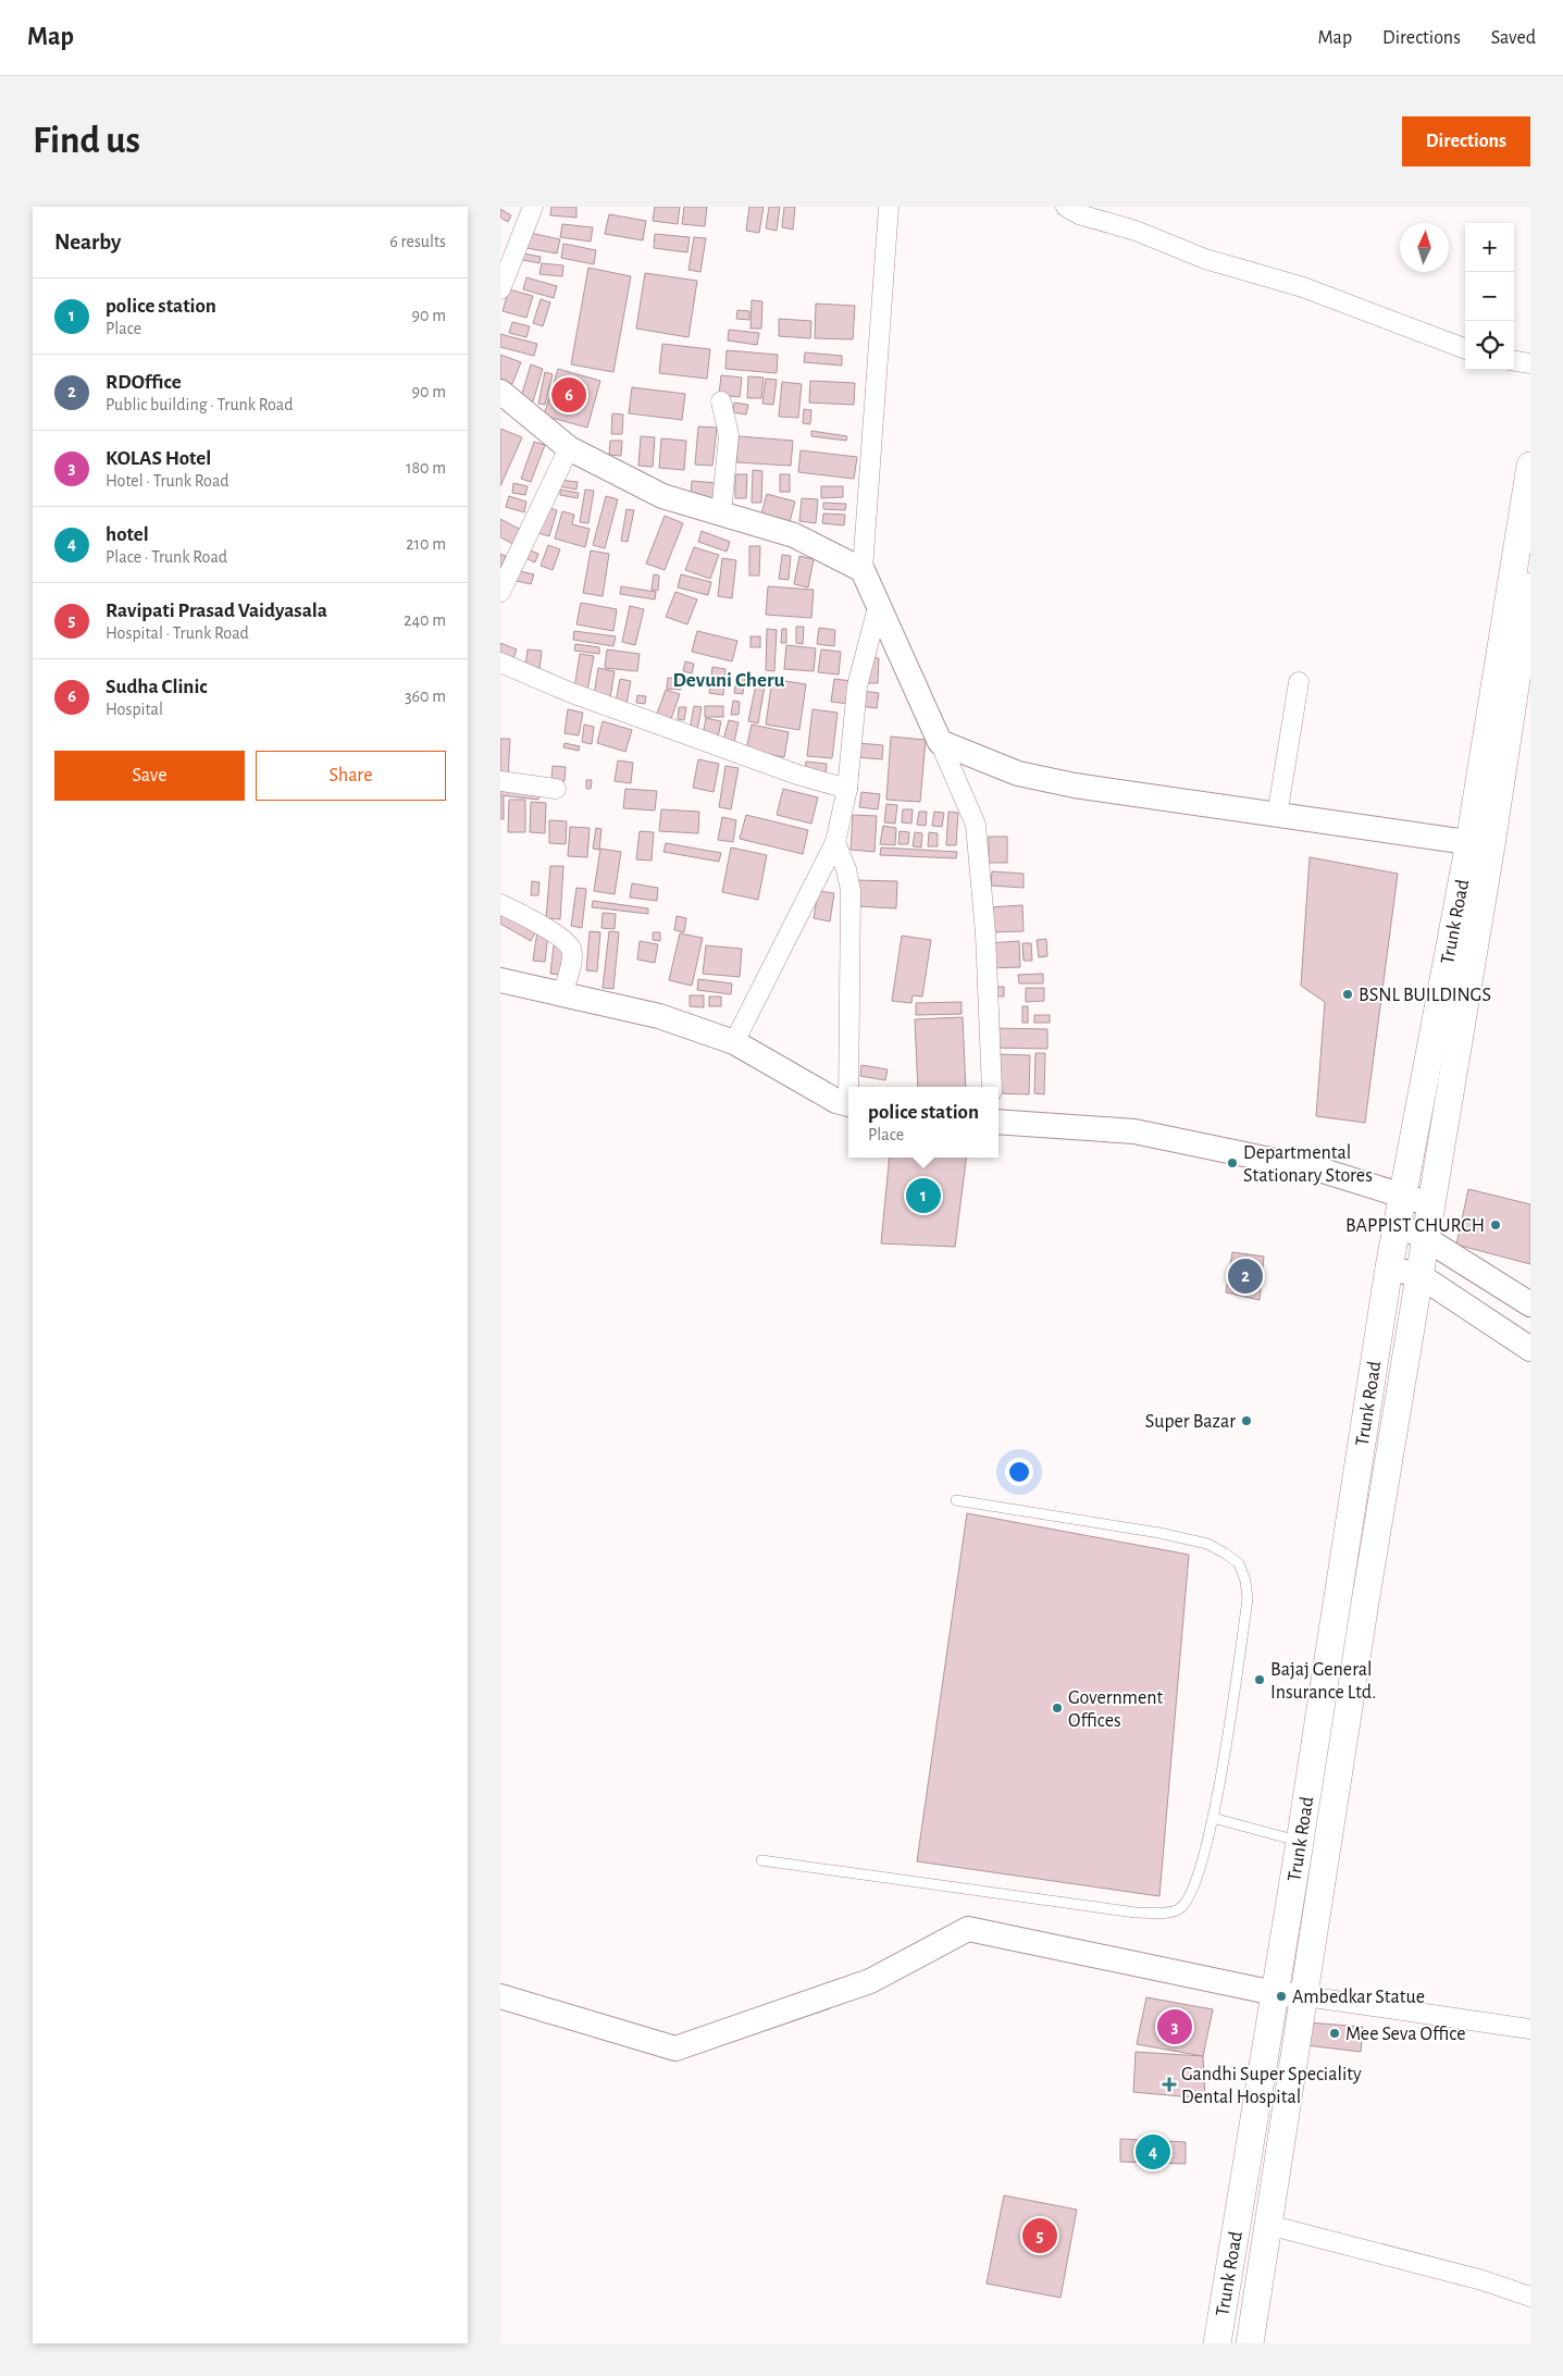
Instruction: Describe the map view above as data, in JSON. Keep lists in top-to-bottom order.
{
  "streets": {
    "main road": ["Trunk Road"]
  },
  "districts": ["Devuni Cheru"],
  "places": {
    "other": [
      "BSNL BUILDINGS",
      "Departmental Stationary Stores",
      "BAPPIST CHURCH",
      "Super Bazar",
      "Bajaj General Insurance Ltd.",
      "Government Offices",
      "Ambedkar Statue",
      "Mee Seva Office"
    ],
    "health": ["Gandhi Super Speciality Dental Hospital"]
  },
  "north": "top",
  "page": {
    "header": "Map",
    "nav": ["Map", "Directions", "Saved"],
    "buttons": [
      "Directions",
      ["Save", "Share"]
    ],
    "title": "Find us",
    "heading": ["Nearby", "6 results"],
    "map_buttons": ["+", "−"],
    "list": [
      {
        "mark": "1",
        "name": "police station",
        "note": "Place",
        "value": "90 m"
      },
      {
        "mark": "2",
        "name": "RDOffice",
        "note": "Public building · Trunk Road",
        "value": "90 m"
      },
      {
        "mark": "3",
        "name": "KOLAS Hotel",
        "note": "Hotel · Trunk Road",
        "value": "180 m"
      },
      {
        "mark": "4",
        "name": "hotel",
        "note": "Place · Trunk Road",
        "value": "210 m"
      },
      {
        "mark": "5",
        "name": "Ravipati Prasad Vaidyasala",
        "note": "Hospital · Trunk Road",
        "value": "240 m"
      },
      {
        "mark": "6",
        "name": "Sudha Clinic",
        "note": "Hospital",
        "value": "360 m"
      }
    ],
    "pins": [
      "6",
      "1",
      "2",
      "3",
      "4",
      "5"
    ],
    "popup": ["police station", "Place"]
  }
}
